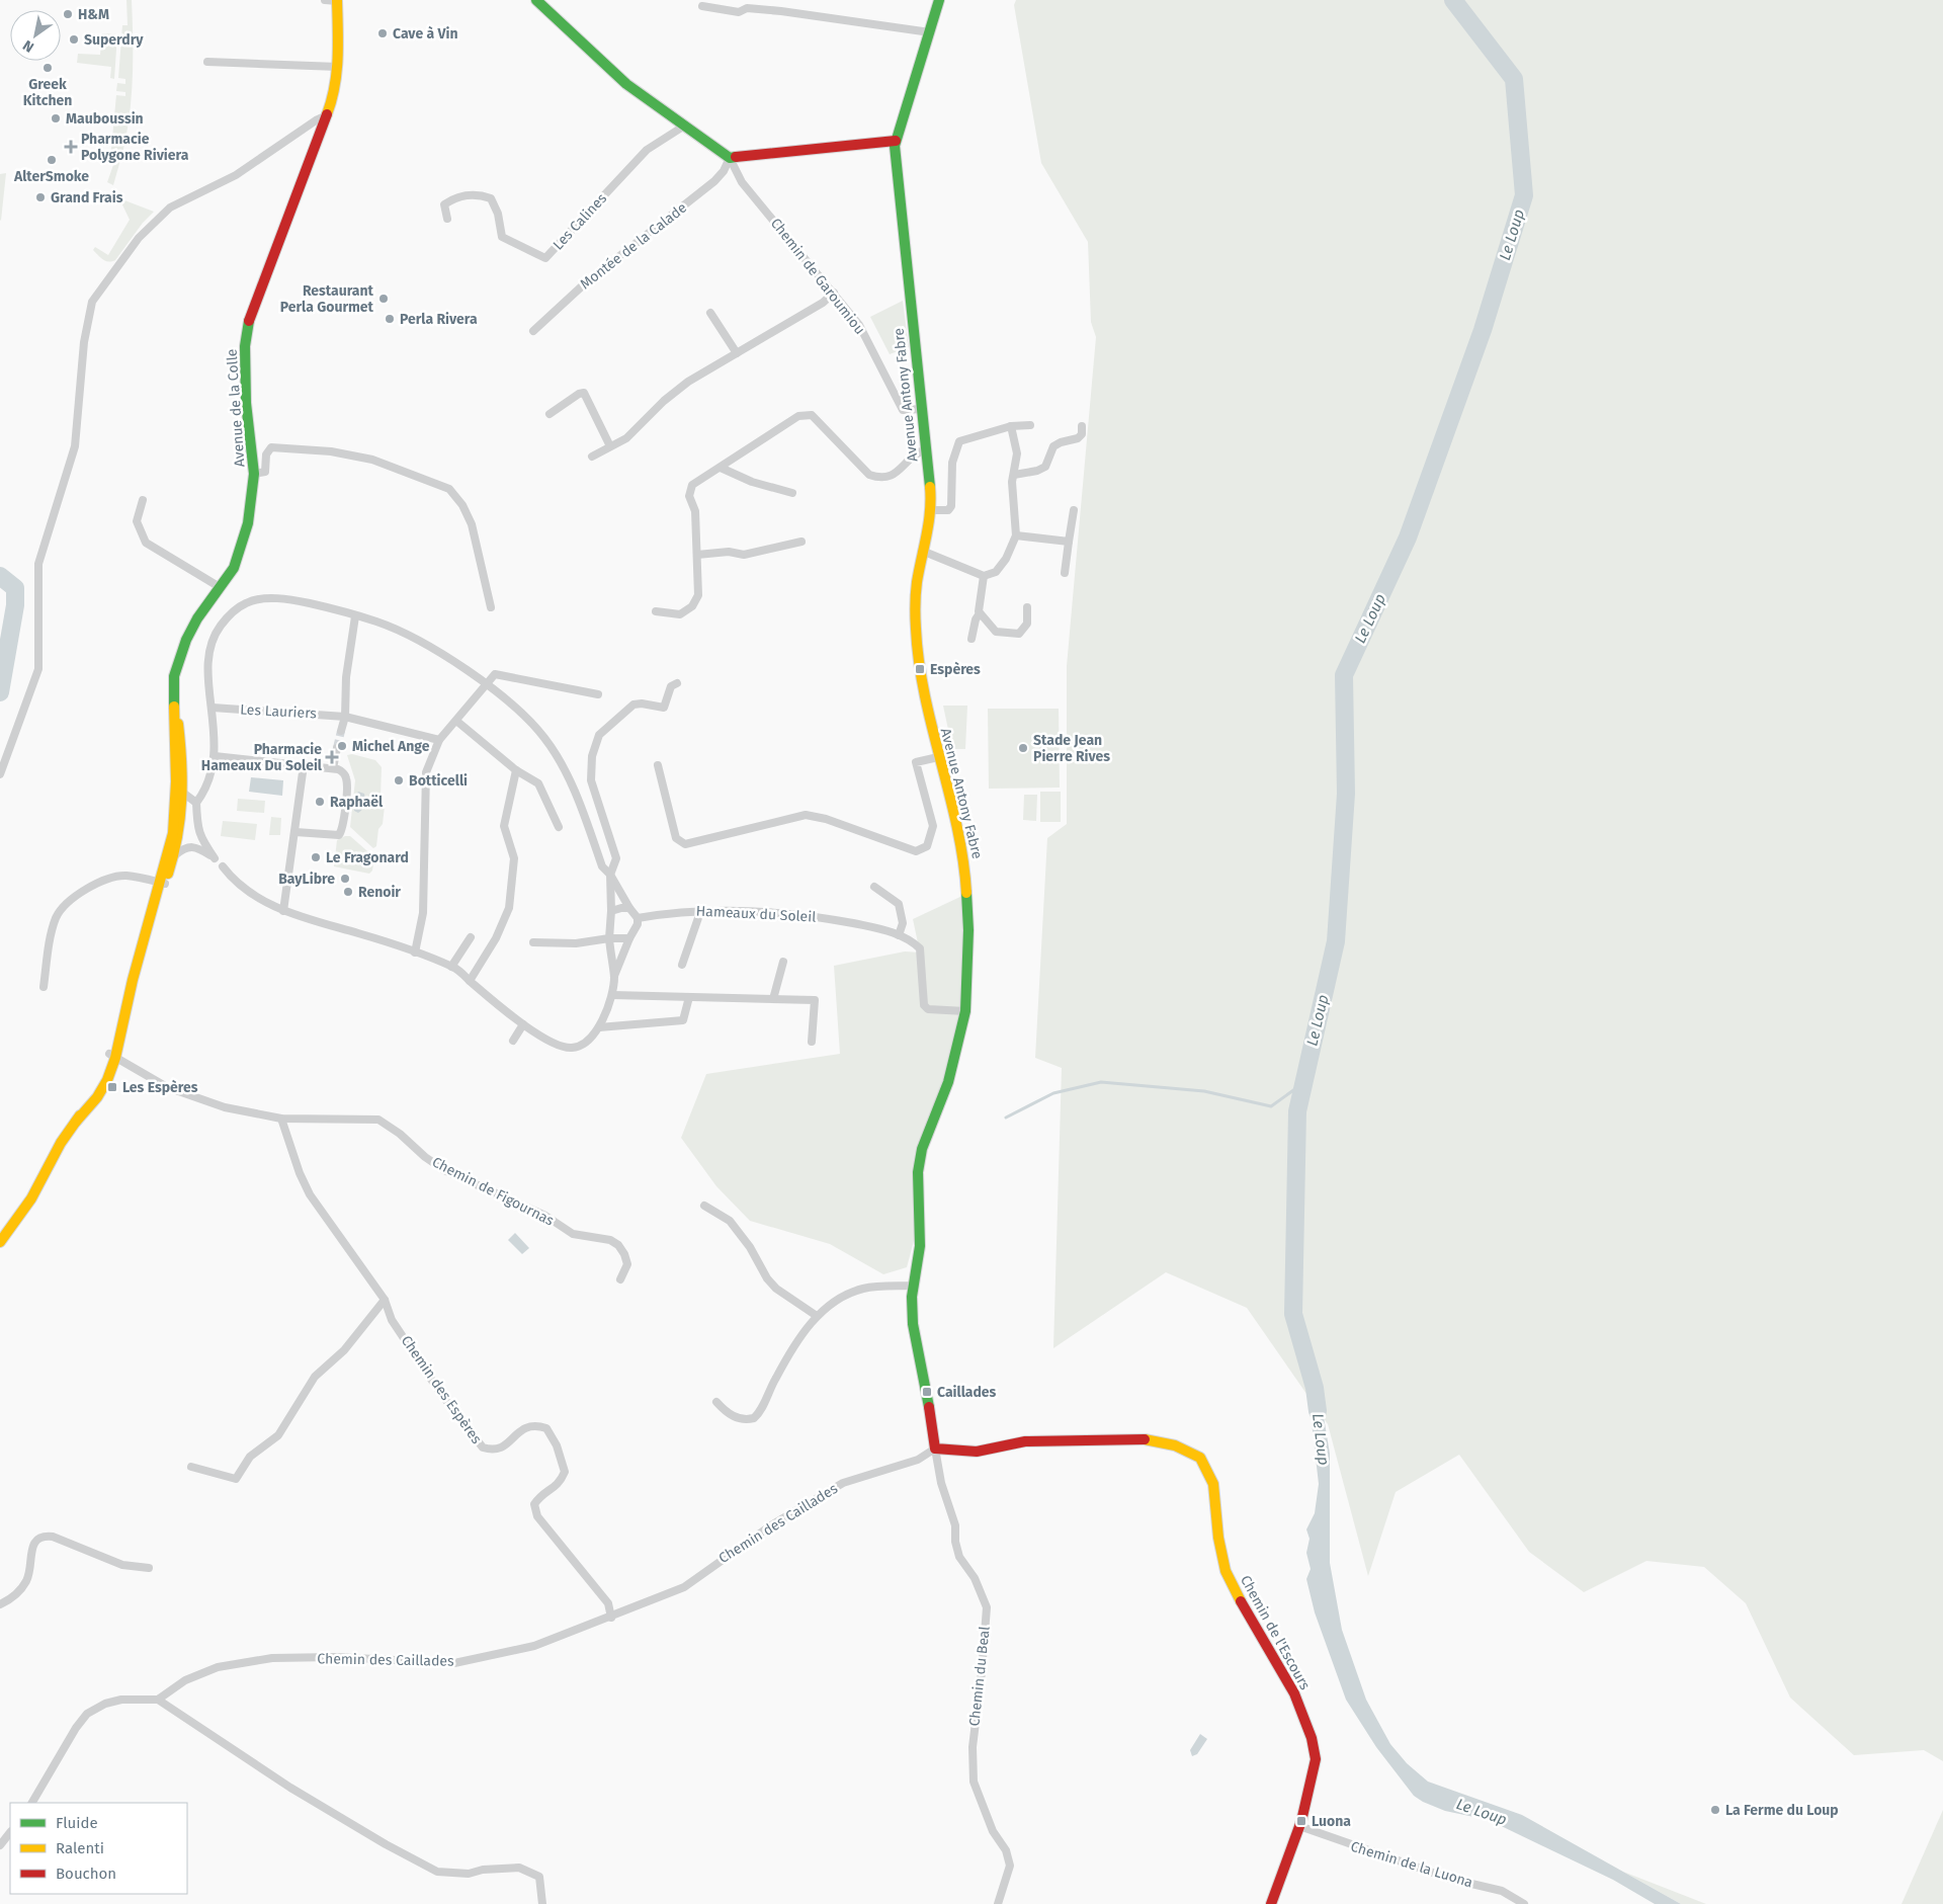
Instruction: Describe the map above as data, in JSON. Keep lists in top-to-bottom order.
{
  "streets": {
    "street": [
      "Les Calines",
      "Montée de la Calade",
      "Chemin de Garoumiou",
      "Avenue Antony Fabre",
      "Avenue de la Colle",
      "Les Lauriers",
      "Hameaux du Soleil",
      "Chemin de Figournas",
      "Chemin des Espères",
      "Chemin des Caillades",
      "Chemin de l'Escours",
      "Chemin du Beal",
      "Chemin de la Luona"
    ]
  },
  "crossings": [
    ["Montée de la Calade", "Chemin de Garoumiou"],
    ["Chemin de Garoumiou", "Avenue Antony Fabre"],
    ["Avenue Antony Fabre", "Hameaux du Soleil"],
    ["Avenue Antony Fabre", "Chemin des Caillades"],
    ["Avenue Antony Fabre", "Chemin de l'Escours"],
    ["Avenue Antony Fabre", "Chemin du Beal"],
    ["Avenue de la Colle", "Chemin de Figournas"],
    ["Chemin de Figournas", "Chemin des Espères"],
    ["Chemin des Espères", "Chemin des Caillades"],
    ["Chemin des Caillades", "Chemin de l'Escours"],
    ["Chemin des Caillades", "Chemin du Beal"],
    ["Chemin de l'Escours", "Chemin du Beal"],
    ["Chemin de l'Escours", "Chemin de la Luona"]
  ],
  "water": ["Le Loup"],
  "places": {
    "other": [
      "H&M",
      "Cave à Vin",
      "Superdry",
      "Greek Kitchen",
      "Mauboussin",
      "AlterSmoke",
      "Grand Frais",
      "Restaurant Perla Gourmet",
      "Perla Rivera",
      "Michel Ange",
      "Stade Jean Pierre Rives",
      "Botticelli",
      "Raphaël",
      "Le Fragonard",
      "BayLibre",
      "Renoir",
      "La Ferme du Loup"
    ],
    "health": ["Pharmacie Polygone Riviera", "Pharmacie Hameaux Du Soleil"],
    "transit": [
      "Espères",
      "Les Espères",
      "Caillades",
      "Luona"
    ]
  },
  "legend": ["Fluide", "Ralenti", "Bouchon"],
  "north": "bottom left"
}
